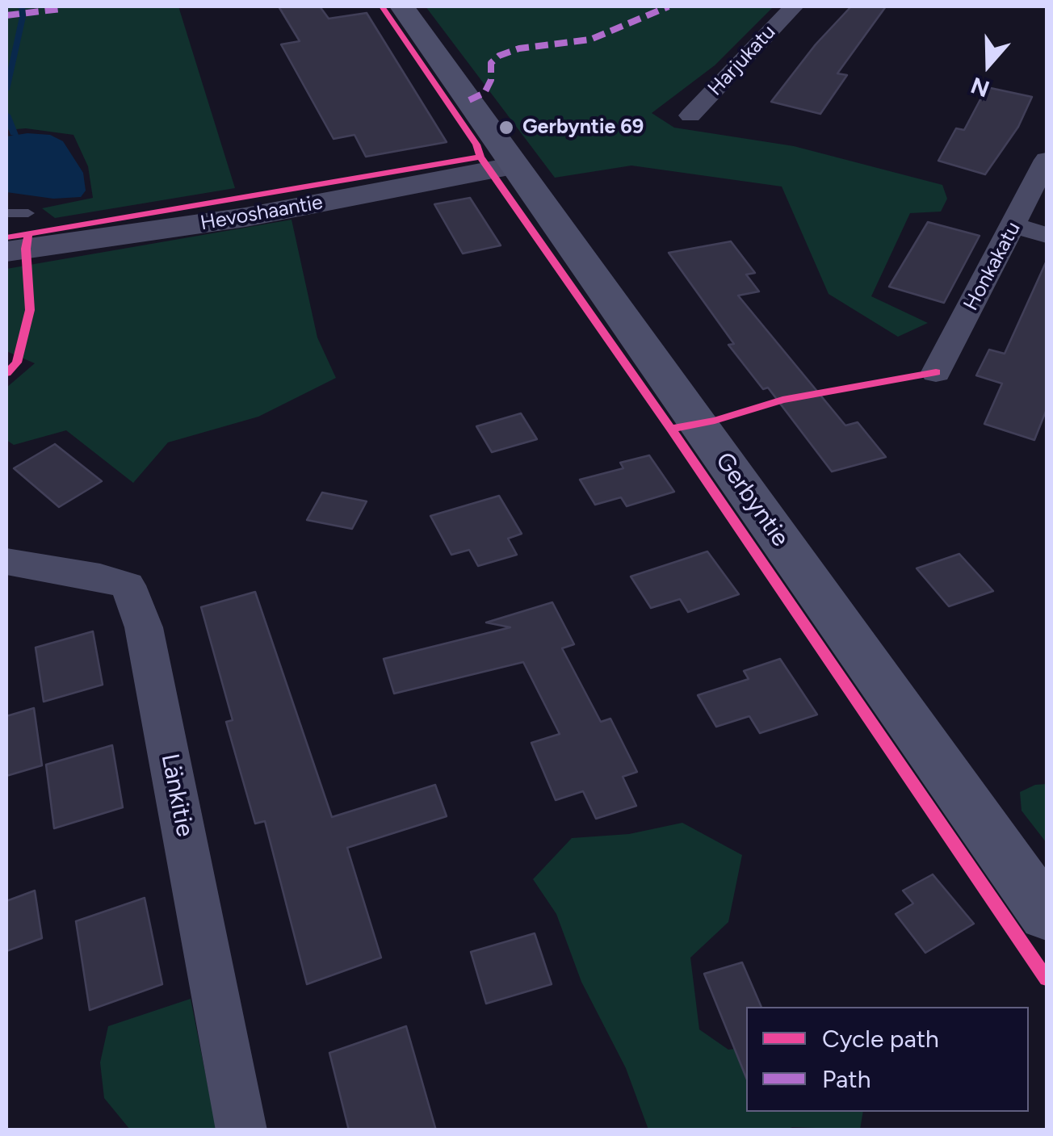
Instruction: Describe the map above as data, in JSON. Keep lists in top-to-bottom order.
{
  "streets": {
    "main road": ["Gerbyntie"],
    "street": [
      "Harjukatu",
      "Hevoshaantie",
      "Honkakatu",
      "Länkitie"
    ]
  },
  "crossings": [
    ["Hevoshaantie", "Gerbyntie"]
  ],
  "places": ["Gerbyntie 69"],
  "legend": ["Cycle path", "Path"],
  "north": "bottom"
}
